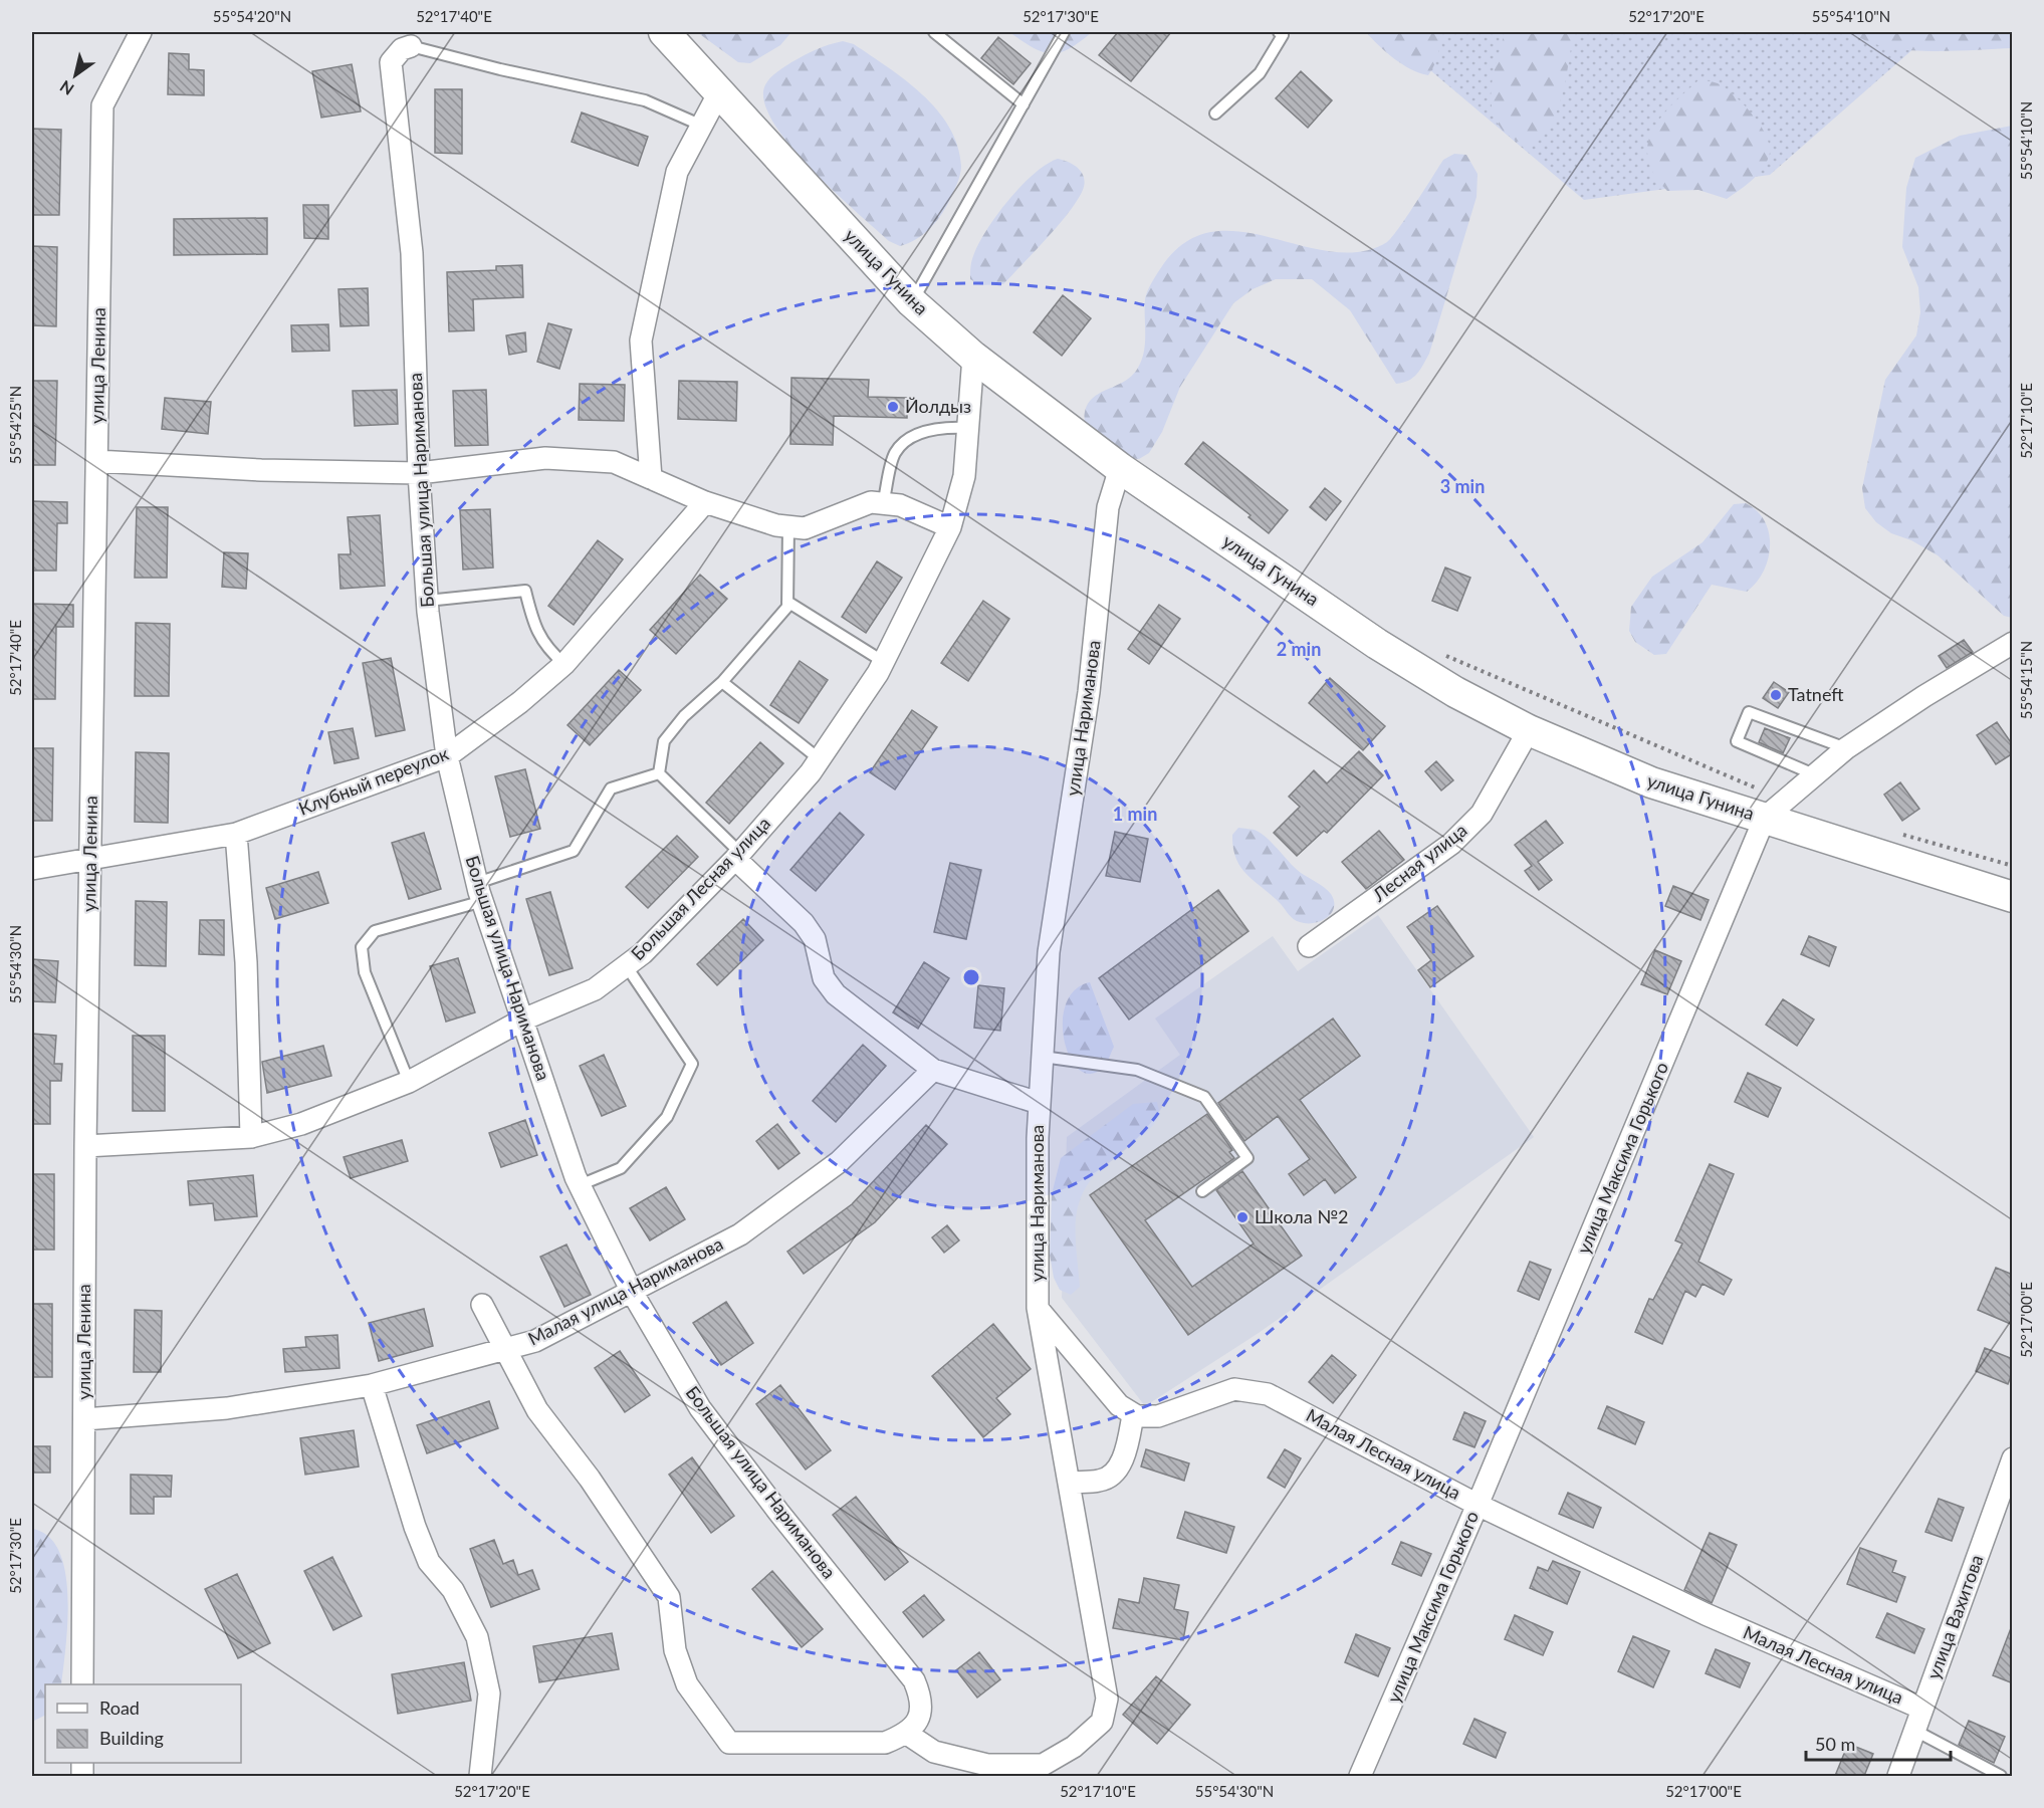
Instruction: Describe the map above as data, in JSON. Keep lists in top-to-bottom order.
{
  "streets": {
    "main road": ["улица Гунина"],
    "street": [
      "улица Ленина",
      "Большая улица Нариманова",
      "улица Нариманова",
      "Клубный переулок",
      "Лесная улица",
      "Большая Лесная улица",
      "улица Максима Горького",
      "Малая улица Нариманова",
      "Малая Лесная улица",
      "улица Вахитова"
    ]
  },
  "crossings": [
    ["улица Гунина", "улица Нариманова"],
    ["улица Гунина", "Лесная улица"],
    ["улица Гунина", "Большая Лесная улица"],
    ["улица Гунина", "улица Максима Горького"],
    ["улица Ленина", "Клубный переулок"],
    ["улица Ленина", "Большая Лесная улица"],
    ["улица Ленина", "Малая улица Нариманова"],
    ["Большая улица Нариманова", "улица Нариманова"],
    ["Большая улица Нариманова", "Клубный переулок"],
    ["Большая улица Нариманова", "Большая Лесная улица"],
    ["Большая улица Нариманова", "Малая улица Нариманова"],
    ["улица Максима Горького", "Малая Лесная улица"],
    ["Малая Лесная улица", "улица Вахитова"]
  ],
  "places": ["Йолдыз", "Tatneft", "Школа №2"],
  "legend": ["Road", "Building"],
  "scale_bar": "50 m",
  "north": "bottom left",
  "coordinates": [
    "55°54'20\"N",
    "52°17'40\"E",
    "52°17'30\"E",
    "52°17'20\"E",
    "55°54'10\"N",
    "52°17'10\"E",
    "55°54'25\"N",
    "55°54'15\"N",
    "55°54'30\"N",
    "52°17'00\"E"
  ],
  "rings": ["3 min", "2 min", "1 min"]
}
